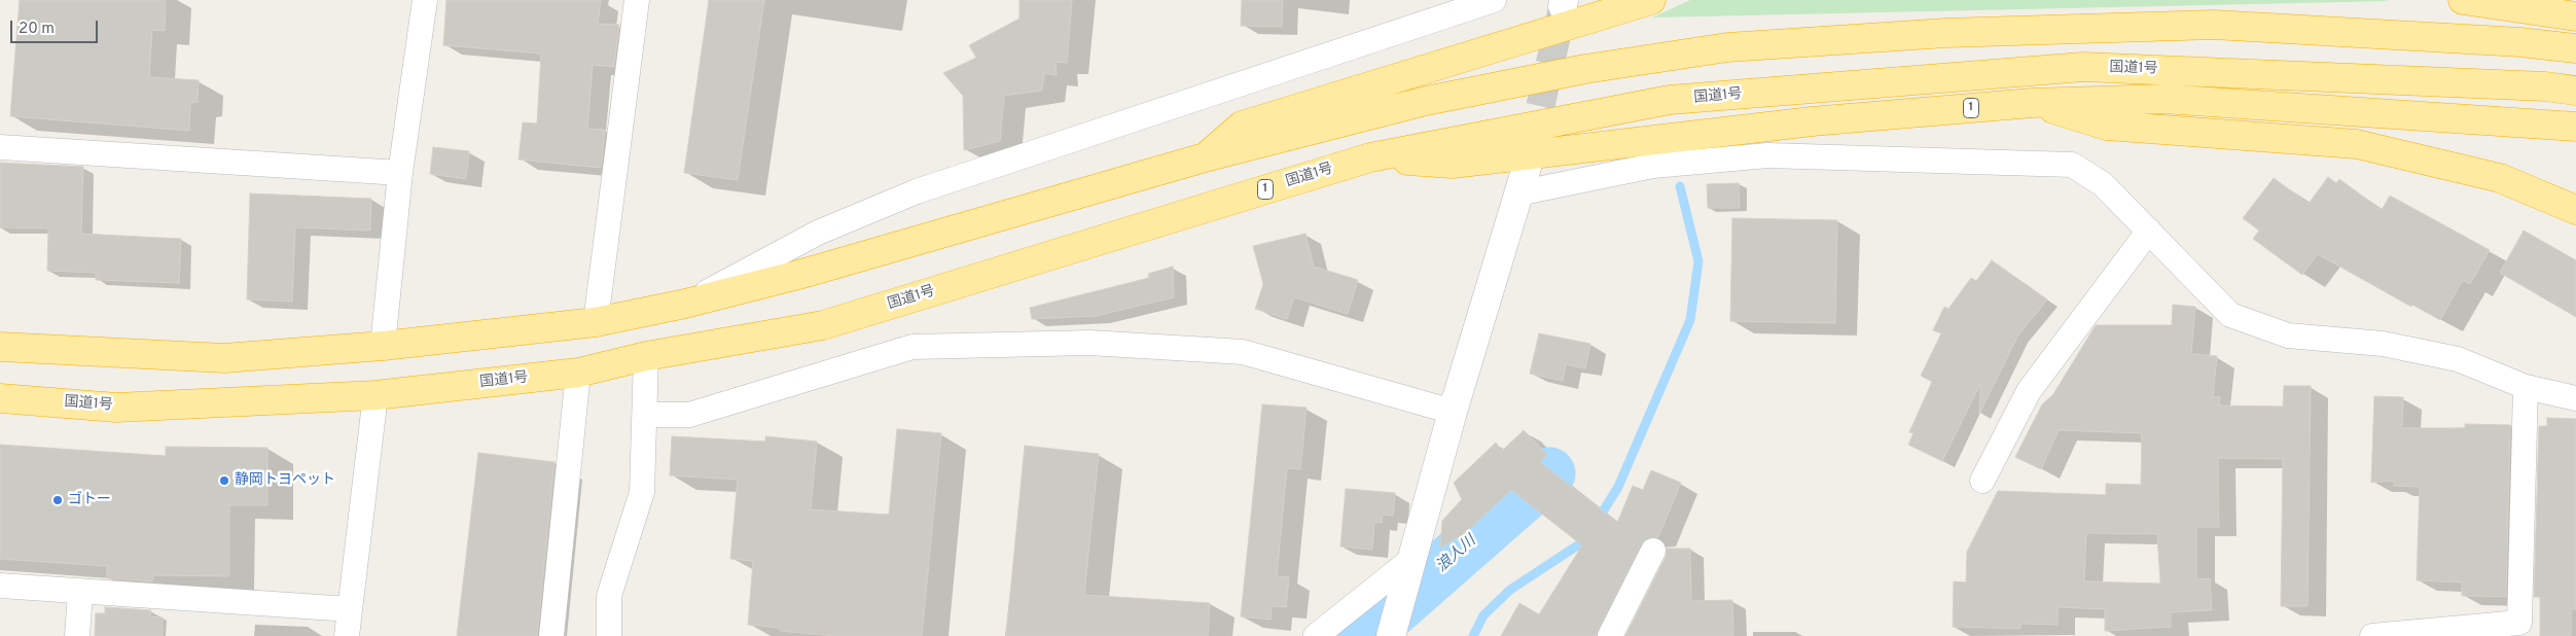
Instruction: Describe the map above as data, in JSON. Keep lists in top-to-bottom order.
{
  "streets": {
    "highway": ["国道1号", "1"]
  },
  "crossings": [
    ["国道1号", "1"]
  ],
  "water": ["浪人川"],
  "places": ["静岡トヨペット", "ゴトー"],
  "scale_bar": "20 m"
}
